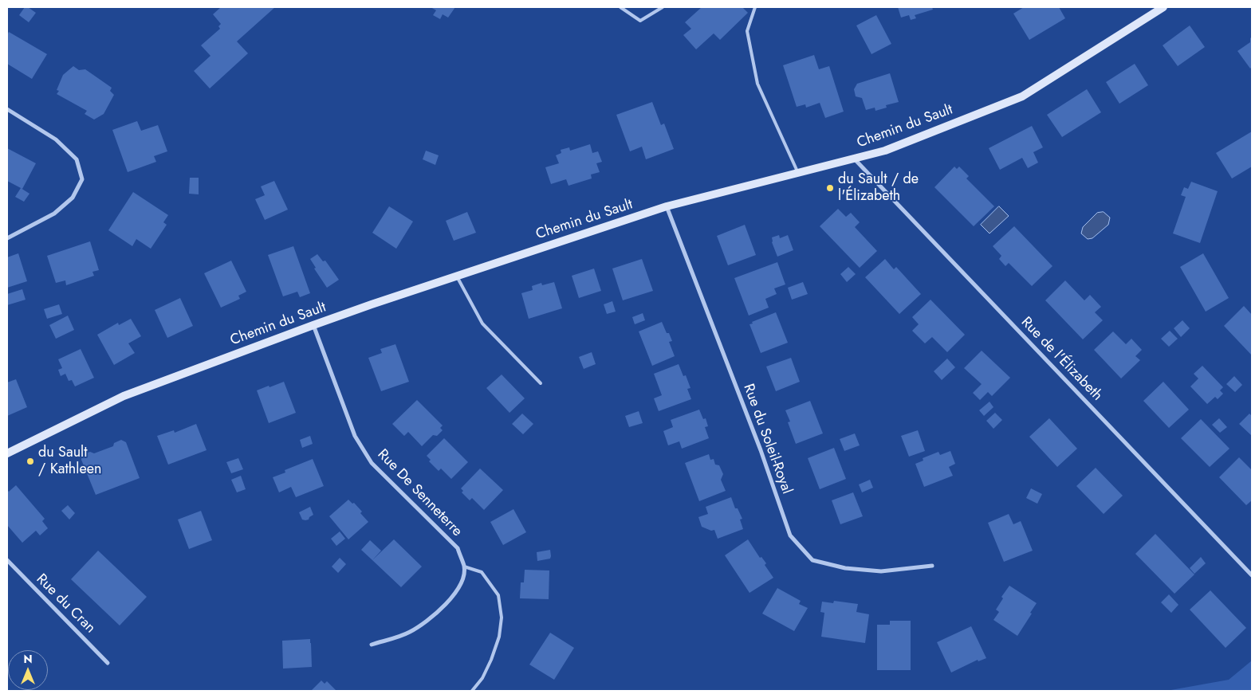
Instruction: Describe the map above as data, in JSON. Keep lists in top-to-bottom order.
{
  "streets": {
    "street": [
      "Chemin du Sault",
      "Rue de l'Élizabeth",
      "Rue du Soleil-Royal",
      "Rue De Senneterre",
      "Rue du Cran"
    ]
  },
  "crossings": [
    ["Chemin du Sault", "Rue de l'Élizabeth"],
    ["Chemin du Sault", "Rue du Soleil-Royal"],
    ["Chemin du Sault", "Rue De Senneterre"]
  ],
  "places": ["du Sault / de l'Élizabeth", "du Sault / Kathleen"],
  "north": "top"
}
